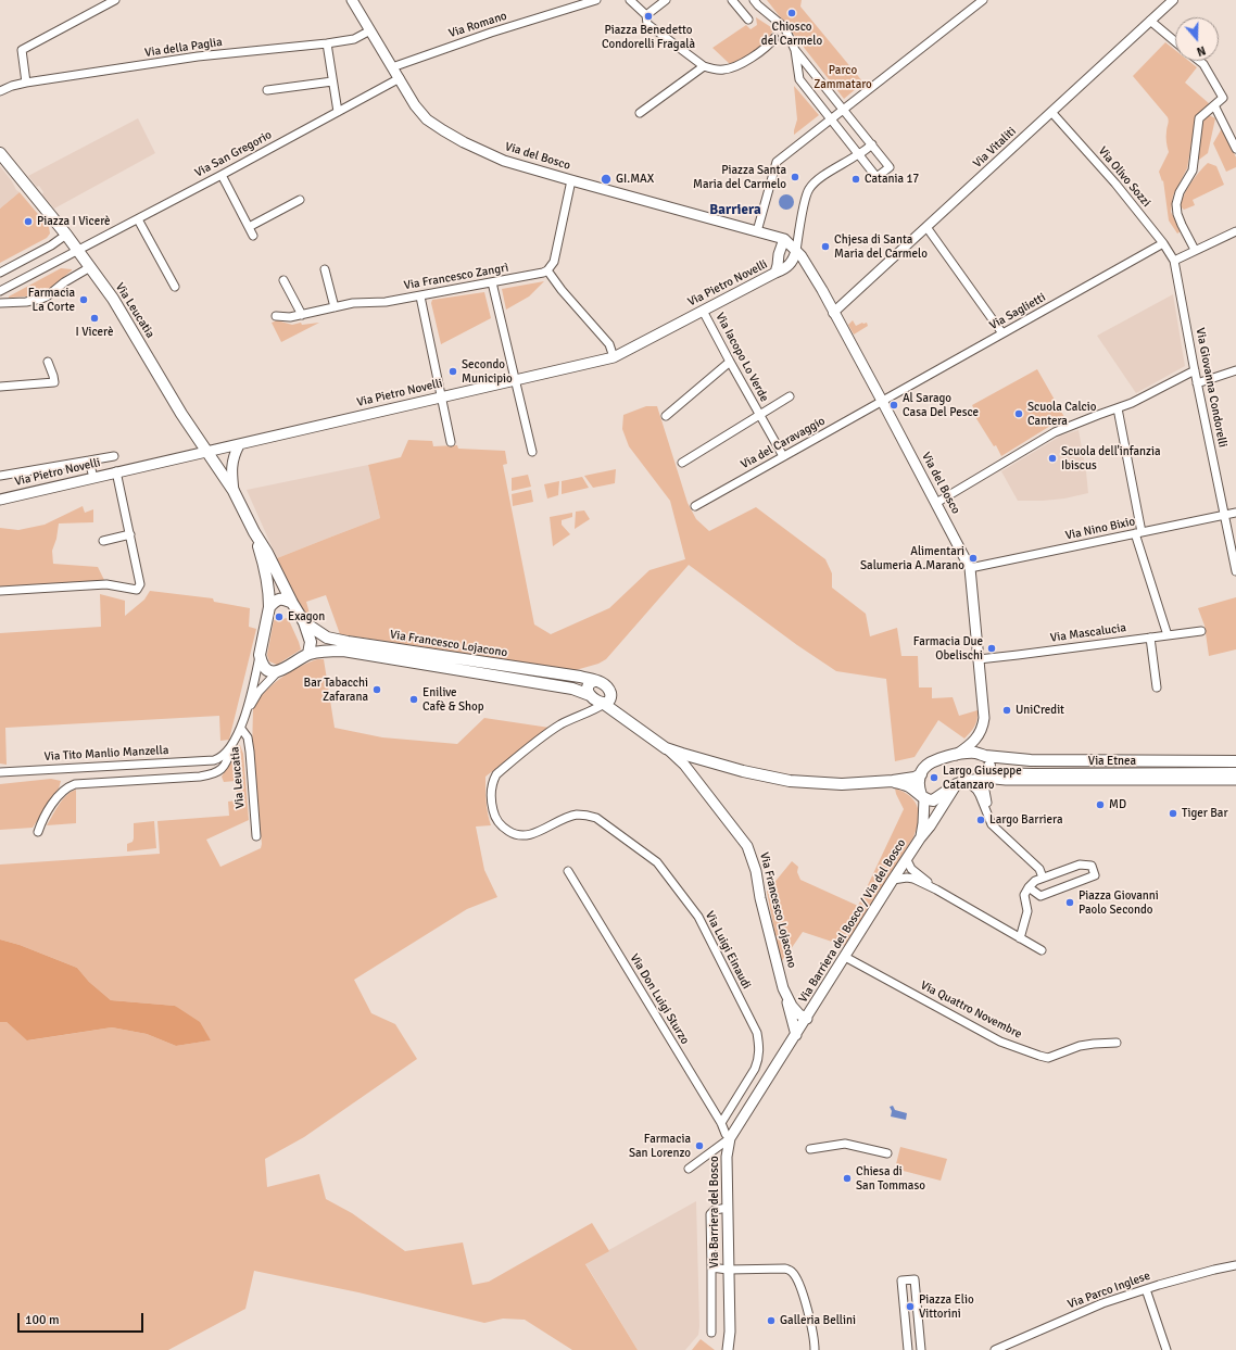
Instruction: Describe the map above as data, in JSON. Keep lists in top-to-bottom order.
{
  "streets": {
    "main road": [
      "Via del Bosco",
      "Via Pietro Novelli",
      "Via Leucatia",
      "Via Francesco Lojacono",
      "Via Etnea",
      "Via Barriera del Bosco / Via del Bosco",
      "Via Barriera del Bosco"
    ],
    "street": [
      "Via Romano",
      "Via della Paglia",
      "Via Vitaliti",
      "Via San Gregorio",
      "Via Olivo Sozzi",
      "Via Francesco Zangrì",
      "Via Saglietti",
      "Via Iacopo Lo Verde",
      "Via Giovanna Condorelli",
      "Via del Caravaggio",
      "Via Nino Bixio",
      "Via Mascalucia",
      "Via Tito Manlio Manzella",
      "Via Luigi Einaudi",
      "Via Don Luigi Sturzo",
      "Via Quattro Novembre",
      "Via Parco Inglese"
    ]
  },
  "crossings": [
    ["Via Romano", "Via del Bosco"],
    ["Via della Paglia", "Via del Bosco"],
    ["Via Vitaliti", "Via del Bosco"],
    ["Via Vitaliti", "Via Olivo Sozzi"],
    ["Via San Gregorio", "Via del Bosco"],
    ["Via San Gregorio", "Via Leucatia"],
    ["Via del Bosco", "Via Pietro Novelli"],
    ["Via del Bosco", "Via Saglietti"],
    ["Via del Bosco", "Via del Caravaggio"],
    ["Via del Bosco", "Via Nino Bixio"],
    ["Via del Bosco", "Via Mascalucia"],
    ["Via Olivo Sozzi", "Via Saglietti"],
    ["Via Olivo Sozzi", "Via Giovanna Condorelli"],
    ["Via Pietro Novelli", "Via Leucatia"],
    ["Via Pietro Novelli", "Via Iacopo Lo Verde"],
    ["Via Leucatia", "Via Francesco Lojacono"],
    ["Via Saglietti", "Via del Caravaggio"],
    ["Via Iacopo Lo Verde", "Via del Caravaggio"],
    ["Via Giovanna Condorelli", "Via Nino Bixio"],
    ["Via Francesco Lojacono", "Via Barriera del Bosco / Via del Bosco"],
    ["Via Francesco Lojacono", "Via Luigi Einaudi"],
    ["Via Francesco Lojacono", "Via Barriera del Bosco"],
    ["Via Etnea", "Via Barriera del Bosco / Via del Bosco"],
    ["Via Barriera del Bosco / Via del Bosco", "Via Quattro Novembre"],
    ["Via Barriera del Bosco / Via del Bosco", "Via Barriera del Bosco"],
    ["Via Luigi Einaudi", "Via Don Luigi Sturzo"],
    ["Via Don Luigi Sturzo", "Via Barriera del Bosco"]
  ],
  "districts": ["Barriera"],
  "parks": ["Parco Zammataro"],
  "places": [
    "Chiosco del Carmelo",
    "Piazza Benedetto Condorelli Fragalà",
    "Piazza Santa Maria del Carmelo",
    "GI.MAX",
    "Catania 17",
    "Piazza I Vicerè",
    "Chjesa di Santa Maria del Carmelo",
    "Farmacia La Corte",
    "I Vicerè",
    "Secondo Municipio",
    "Al Sarago Casa Del Pesce",
    "Scuola Calcio Cantera",
    "Scuola dell'infanzia Ibiscus",
    "Alimentari Salumeria A.Marano",
    "Exagon",
    "Farmacia Due Obelischi",
    "Bar Tabacchi Zafarana",
    "Enilive Cafè & Shop",
    "UniCredit",
    "Largo Giuseppe Catanzaro",
    "MD",
    "Tiger Bar",
    "Largo Barriera",
    "Piazza Giovanni Paolo Secondo",
    "Farmacia San Lorenzo",
    "Chiesa di San Tommaso",
    "Piazza Elio Vittorini",
    "Galleria Bellini"
  ],
  "scale_bar": "100 m",
  "north": "bottom"
}
